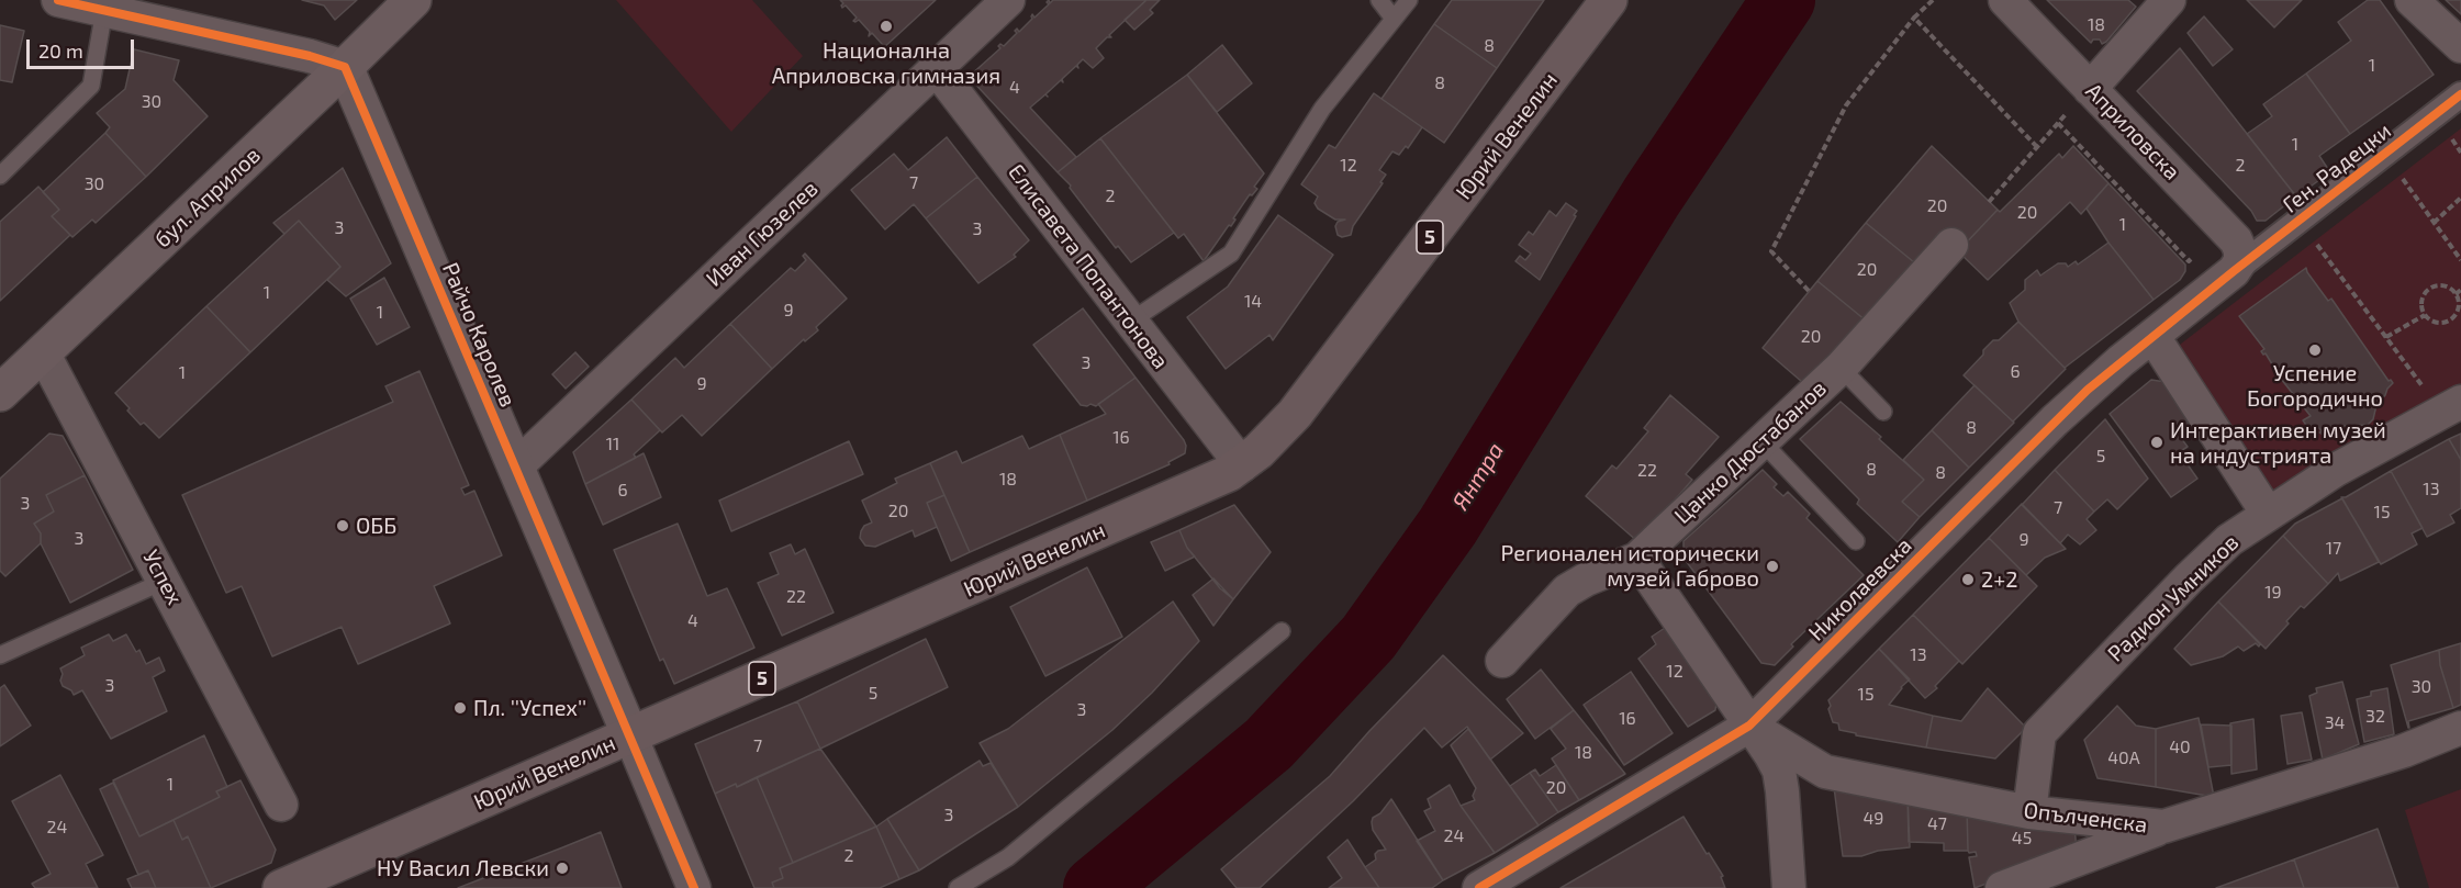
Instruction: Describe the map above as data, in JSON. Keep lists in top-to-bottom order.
{
  "streets": {
    "main road": ["Юрий Венелин", "бул. Априлов", "5"],
    "street": [
      "Априловска",
      "Ген. Радецки",
      "Иван Гюзелев",
      "Елисавета Попантонова",
      "Райчо Каролев",
      "Цанко Дюстабанов",
      "Успех",
      "Николаевска",
      "Радион Умников",
      "Опълченска"
    ]
  },
  "crossings": [
    ["Априловска", "Ген. Радецки"],
    ["Априловска", "Николаевска"],
    ["Юрий Венелин", "Елисавета Попантонова"],
    ["Юрий Венелин", "Райчо Каролев"],
    ["Ген. Радецки", "Николаевска"],
    ["бул. Априлов", "Райчо Каролев"],
    ["бул. Априлов", "Успех"],
    ["Иван Гюзелев", "Елисавета Попантонова"],
    ["Иван Гюзелев", "Райчо Каролев"],
    ["Николаевска", "Опълченска"],
    ["Радион Умников", "Опълченска"]
  ],
  "water": ["Янтра"],
  "places": [
    "Национална Априловска гимназия",
    "Успение Богородично",
    "Интерактивен музей на индустрията",
    "ОББ",
    "Регионален исторически музей Габрово",
    "2+2",
    "Пл. ''Успех''",
    "НУ Васил Левски"
  ],
  "house_numbers": [
    "18",
    "8",
    "1",
    "8",
    "4",
    "30",
    "1",
    "12",
    "2",
    "7",
    "30",
    "2",
    "20",
    "20",
    "1",
    "3",
    "3",
    "20",
    "1",
    "14",
    "9",
    "1",
    "20",
    "3",
    "6",
    "1",
    "9",
    "8",
    "16",
    "11",
    "5",
    "8",
    "22",
    "8",
    "18",
    "13",
    "6",
    "3",
    "7",
    "20",
    "15",
    "3",
    "9",
    "17",
    "19",
    "22",
    "4",
    "13",
    "12",
    "3",
    "30",
    "5",
    "15",
    "3",
    "32",
    "16",
    "34",
    "7",
    "40",
    "18",
    "40А",
    "1",
    "20",
    "3",
    "49",
    "47",
    "24",
    "24",
    "45",
    "2"
  ],
  "scale_bar": "20 m"
}
